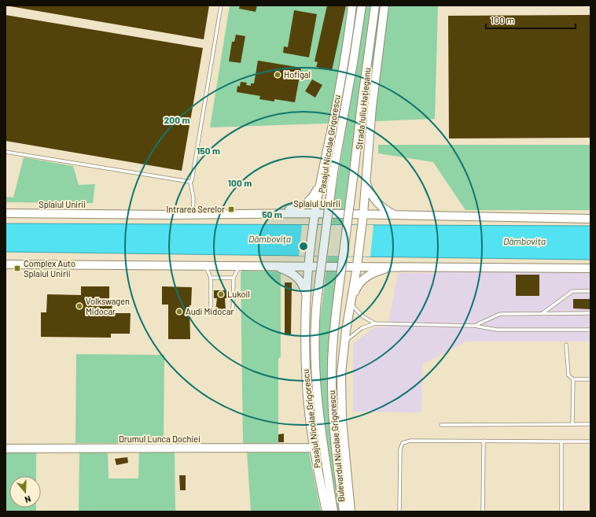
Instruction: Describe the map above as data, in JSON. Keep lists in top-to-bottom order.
{
  "streets": {
    "main road": [
      "Strada Iuliu Hațieganu",
      "Pasajul Nicolae Grigorescu",
      "Splaiul Unirii",
      "Drumul Lunca Dochiei",
      "Bulevardul Nicolae Grigorescu"
    ]
  },
  "crossings": [
    ["Strada Iuliu Hațieganu", "Splaiul Unirii"],
    ["Strada Iuliu Hațieganu", "Bulevardul Nicolae Grigorescu"],
    ["Splaiul Unirii", "Bulevardul Nicolae Grigorescu"],
    ["Drumul Lunca Dochiei", "Bulevardul Nicolae Grigorescu"]
  ],
  "water": ["Dâmbovița"],
  "places": {
    "other": [
      "Hofigal",
      "Lukoil",
      "Volkswagen Midocar",
      "Audi Midocar"
    ],
    "transit": ["Intrarea Serelor", "Complex Auto Splaiul Unirii"]
  },
  "scale_bar": "100 m",
  "north": "bottom",
  "rings": [
    "200 m",
    "150 m",
    "100 m",
    "50 m"
  ]
}
